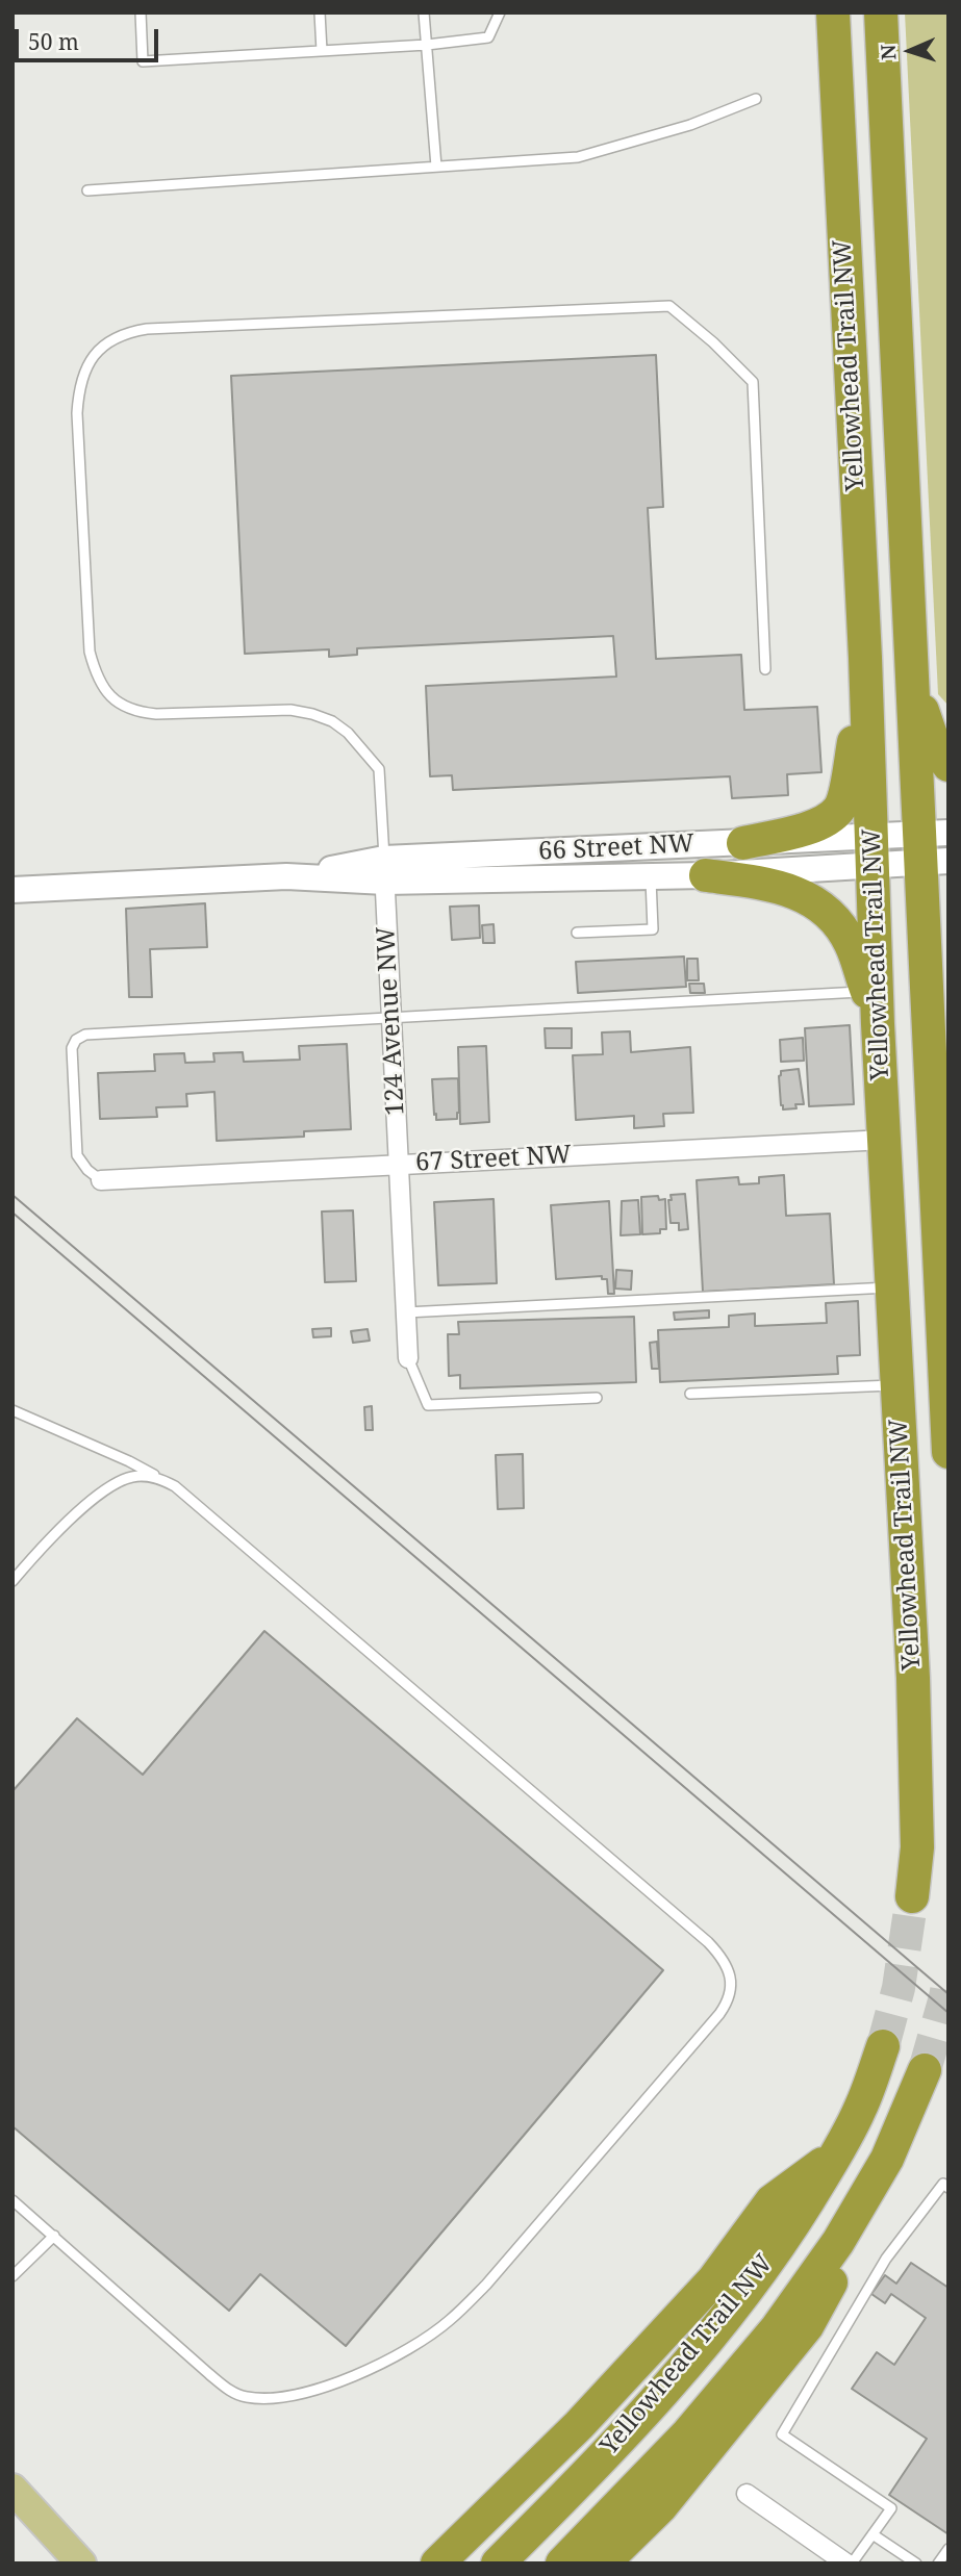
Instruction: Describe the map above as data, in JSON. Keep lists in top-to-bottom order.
{
  "streets": {
    "highway": ["Yellowhead Trail NW"],
    "main road": ["66 Street NW"],
    "street": ["124 Avenue NW", "67 Street NW"]
  },
  "crossings": [
    ["Yellowhead Trail NW", "66 Street NW"],
    ["Yellowhead Trail NW", "67 Street NW"],
    ["66 Street NW", "124 Avenue NW"],
    ["124 Avenue NW", "67 Street NW"]
  ],
  "scale_bar": "50 m",
  "north": "left"
}
